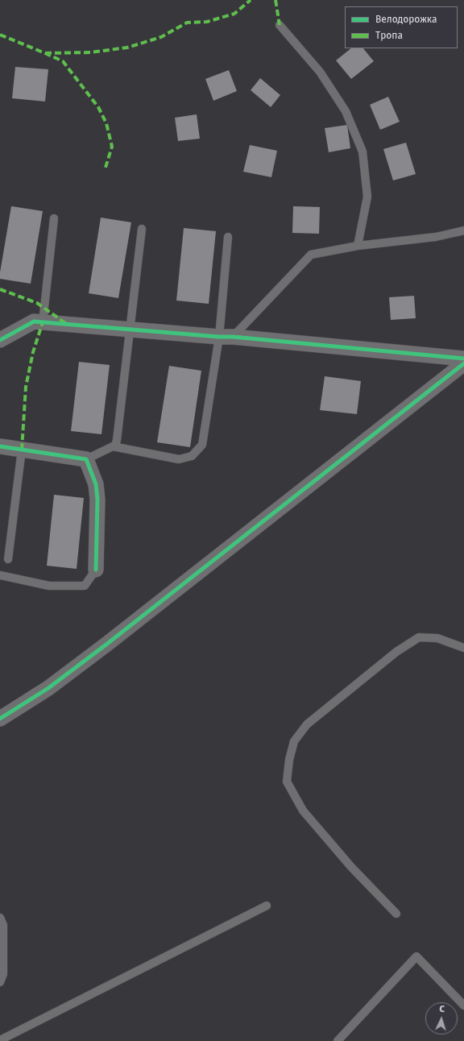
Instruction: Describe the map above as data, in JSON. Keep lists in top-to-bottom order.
{
  "legend": ["Велодорожка", "Тропа"],
  "north": "top"
}
